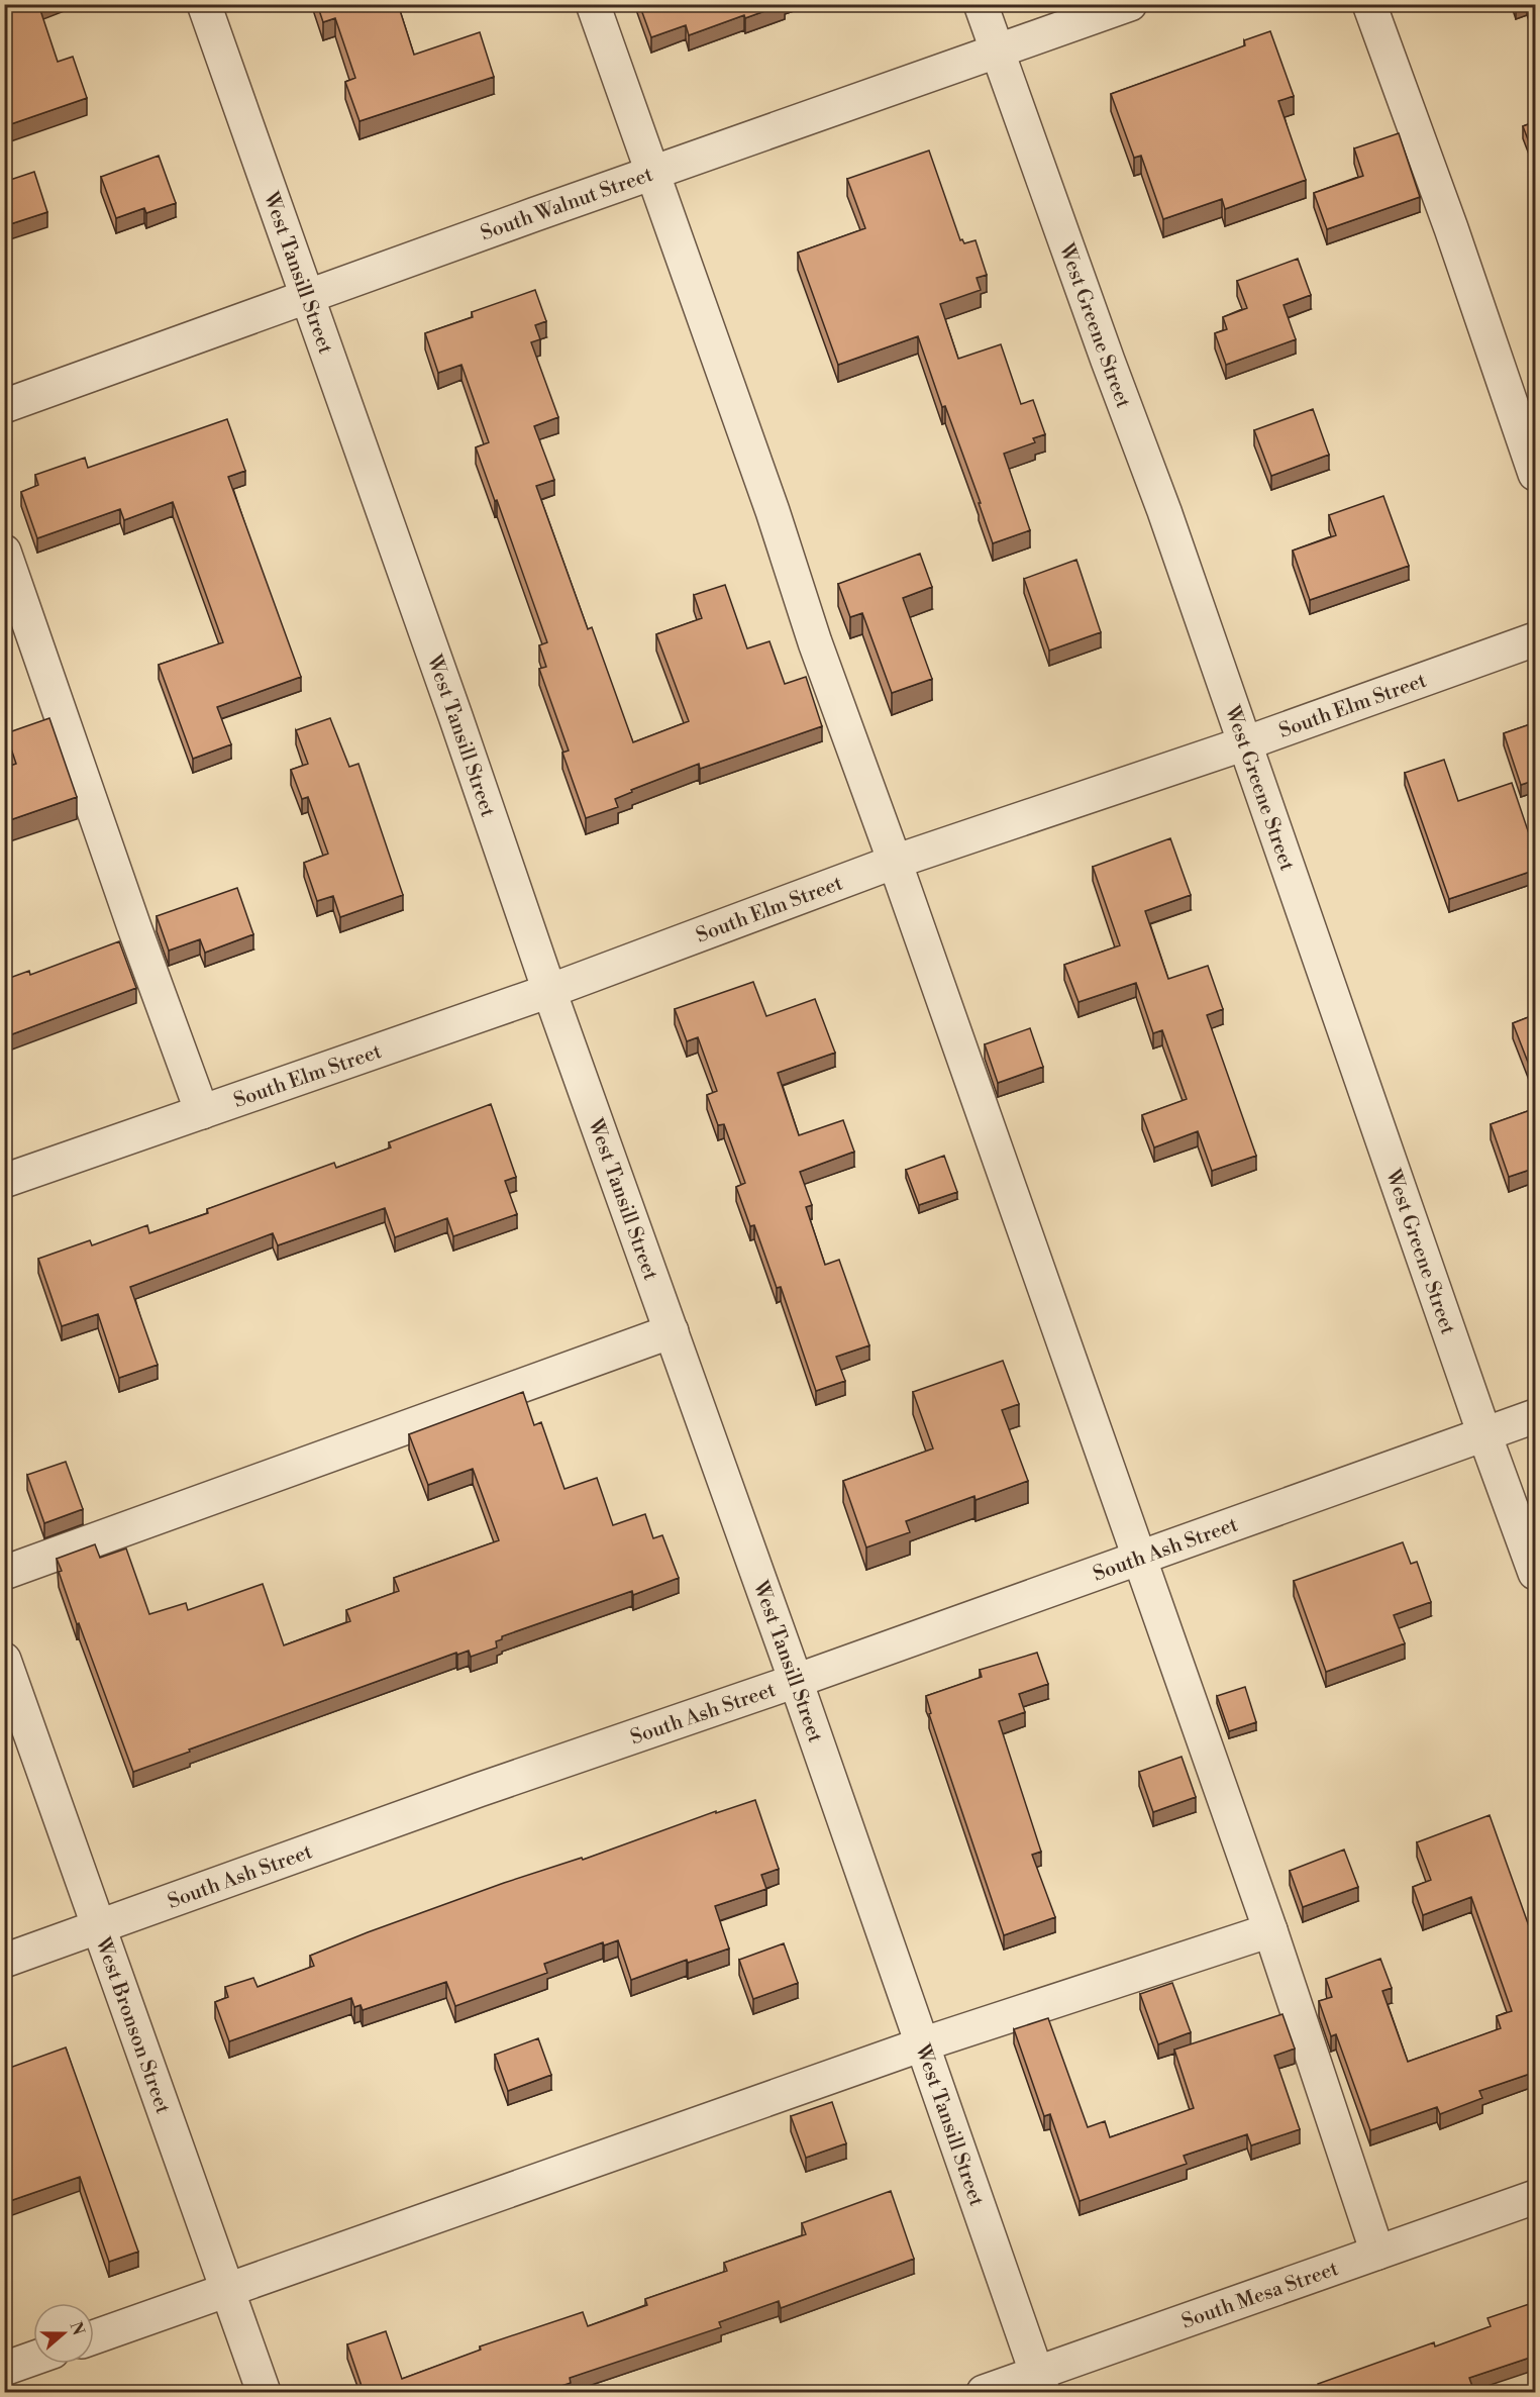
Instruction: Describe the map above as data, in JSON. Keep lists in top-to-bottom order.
{
  "streets": {
    "street": [
      "South Walnut Street",
      "West Tansill Street",
      "West Greene Street",
      "South Elm Street",
      "South Ash Street",
      "West Bronson Street",
      "South Mesa Street"
    ]
  },
  "crossings": [
    ["South Walnut Street", "West Tansill Street"],
    ["South Walnut Street", "West Greene Street"],
    ["West Tansill Street", "South Elm Street"],
    ["West Tansill Street", "South Ash Street"],
    ["West Tansill Street", "South Mesa Street"],
    ["West Greene Street", "South Elm Street"],
    ["West Greene Street", "South Ash Street"],
    ["South Ash Street", "West Bronson Street"]
  ],
  "north": "right"
}
